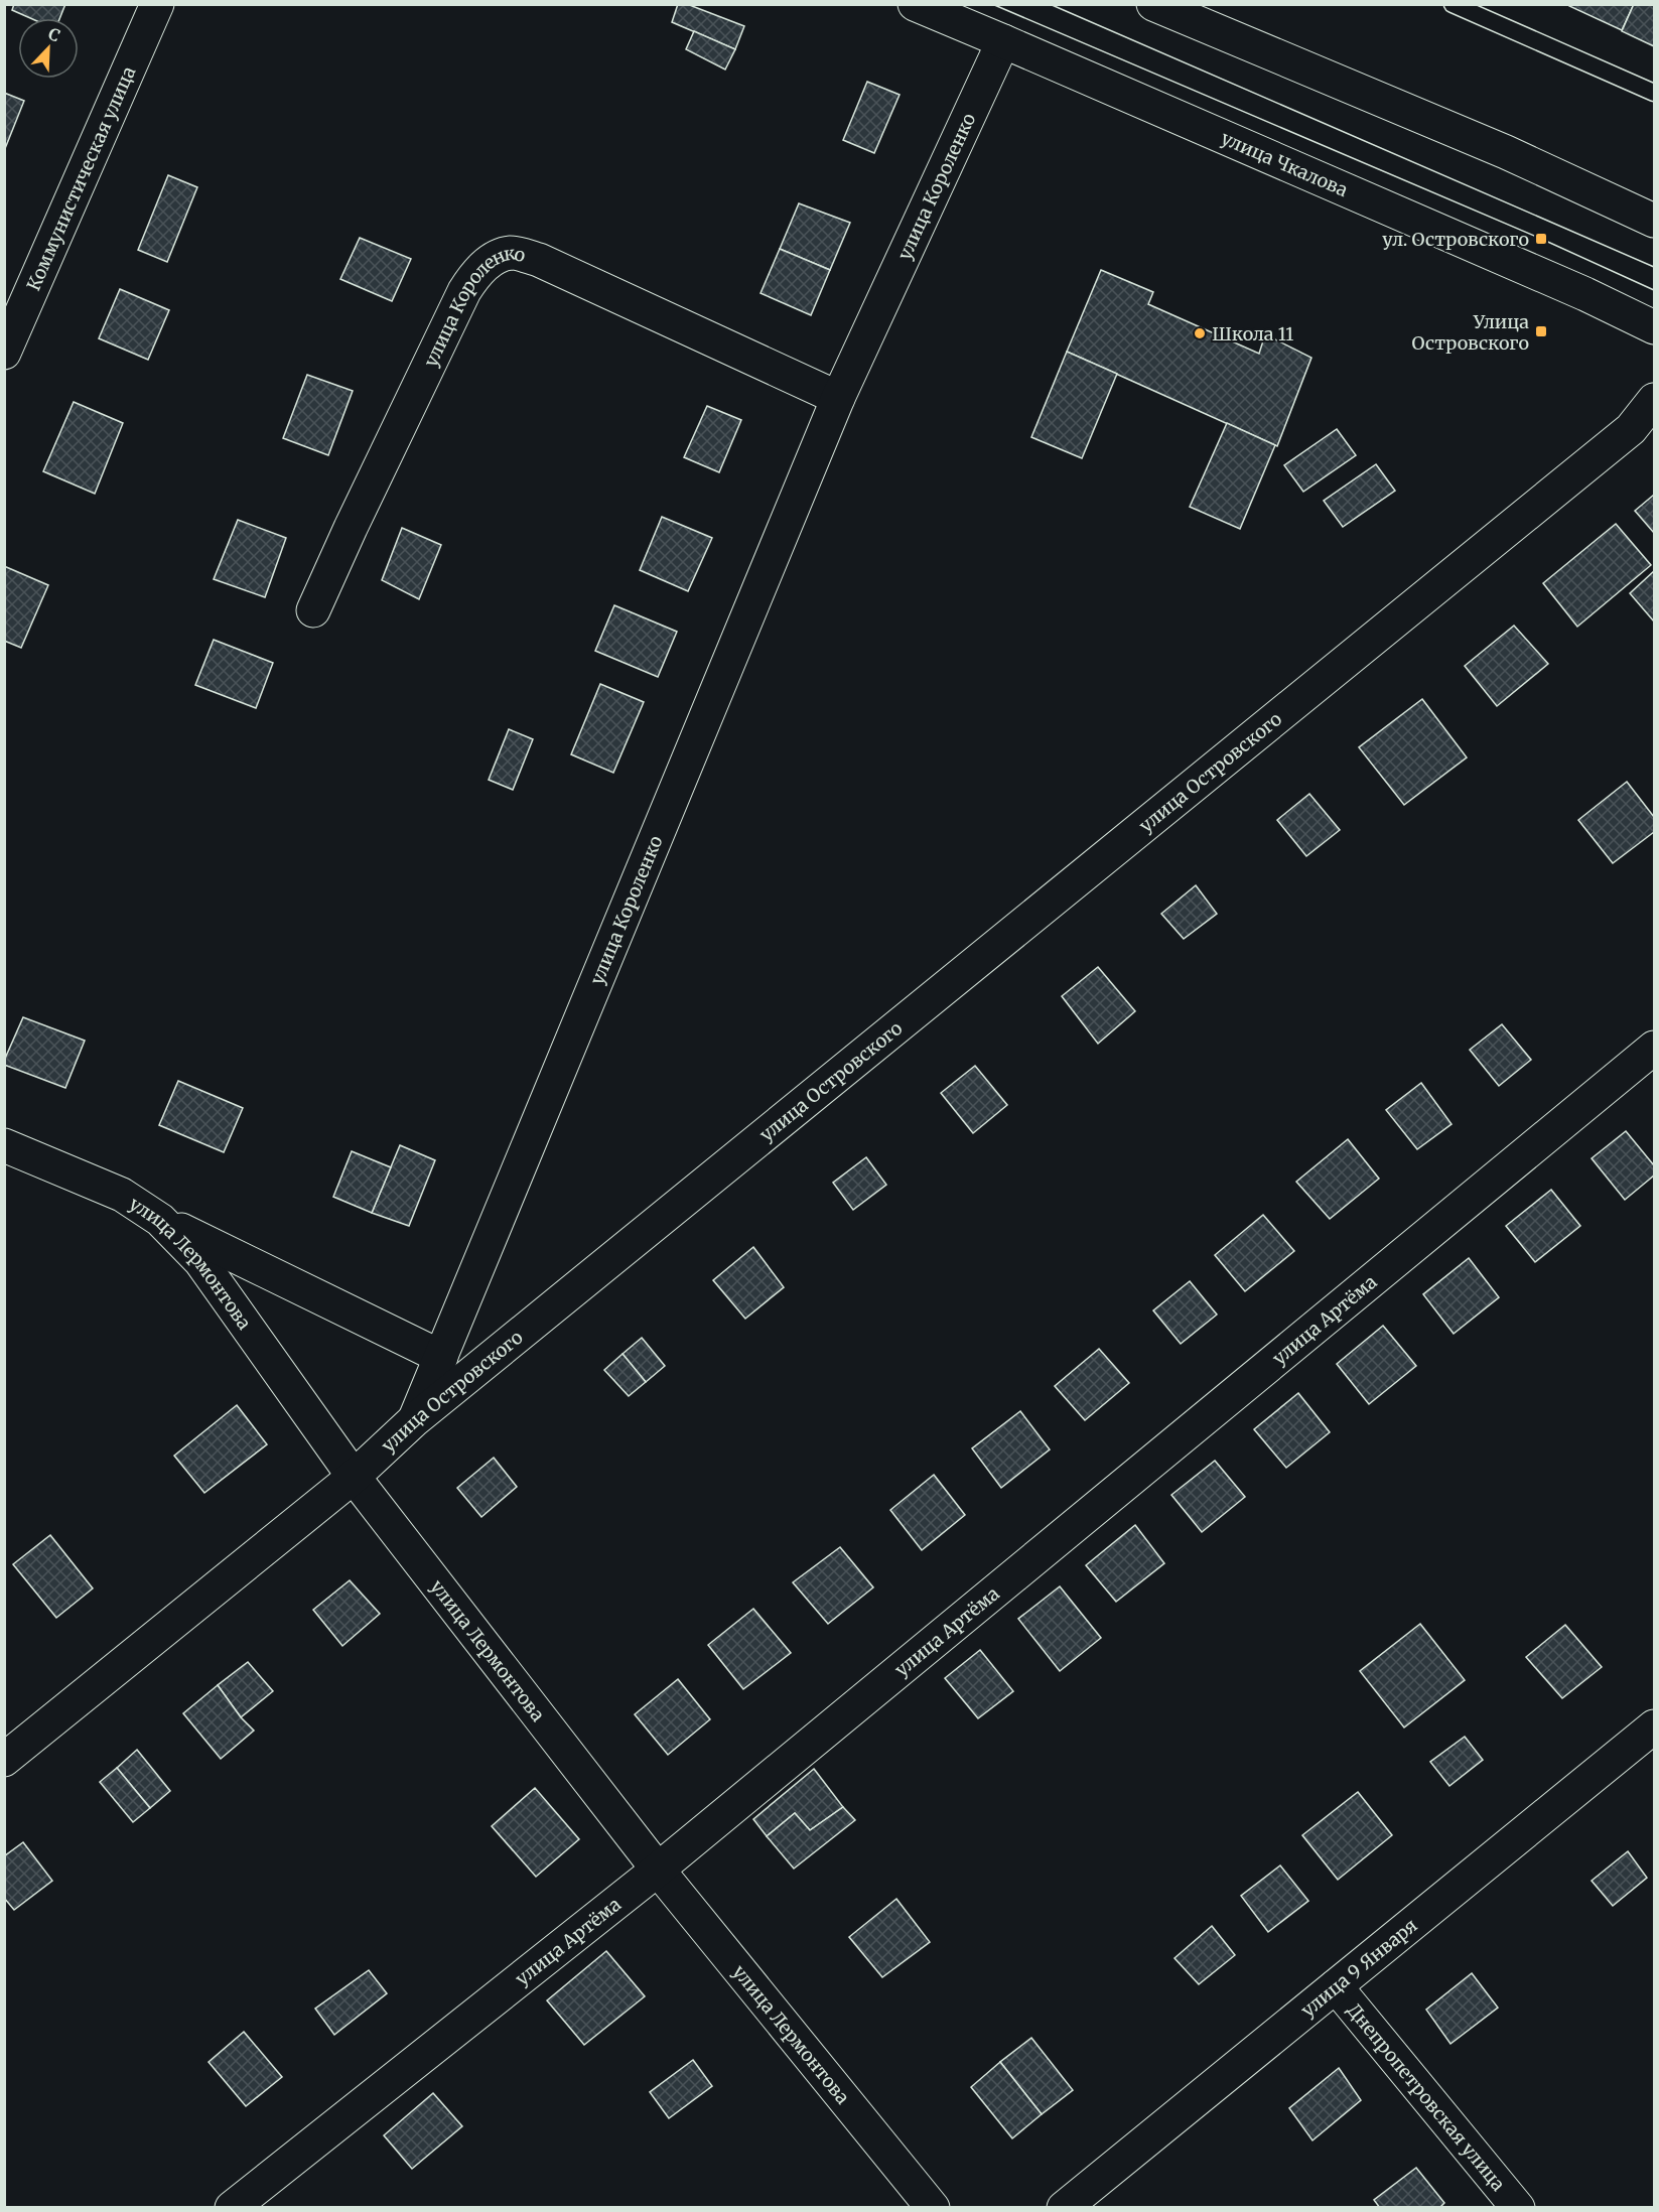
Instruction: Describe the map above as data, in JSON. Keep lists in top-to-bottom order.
{
  "streets": {
    "street": [
      "улица Чкалова",
      "Коммунистическая улица",
      "улица Короленко",
      "улица Островского",
      "улица Лермонтова",
      "улица Артёма",
      "улица 9 Января",
      "Днепропетровская улица"
    ]
  },
  "crossings": [
    ["улица Чкалова", "улица Короленко"],
    ["улица Короленко", "улица Островского"],
    ["улица Островского", "улица Лермонтова"],
    ["улица Лермонтова", "улица Артёма"],
    ["улица 9 Января", "Днепропетровская улица"]
  ],
  "places": {
    "transit": ["ул. Островского", "Улица Островского"],
    "other": ["Школа 11"]
  },
  "north": "top right"
}
